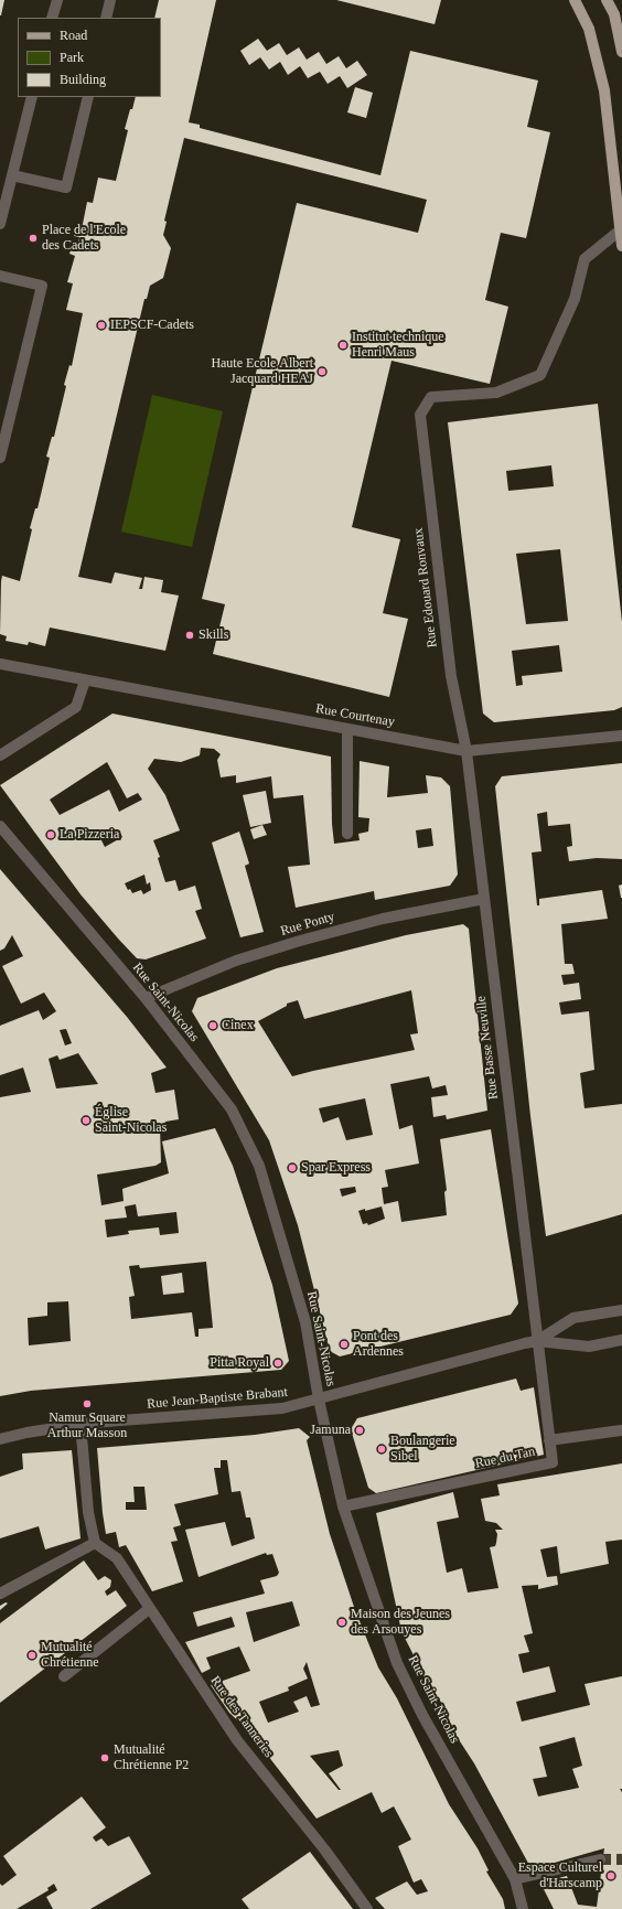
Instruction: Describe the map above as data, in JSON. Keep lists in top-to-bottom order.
{
  "streets": {
    "street": [
      "Rue Edouard Ronvaux",
      "Rue Courtenay",
      "Rue Ponty",
      "Rue Saint-Nicolas",
      "Rue Basse Neuville",
      "Rue Jean-Baptiste Brabant",
      "Rue du Tan",
      "Rue des Tanneries"
    ]
  },
  "crossings": [
    ["Rue Edouard Ronvaux", "Rue Courtenay"],
    ["Rue Edouard Ronvaux", "Rue Basse Neuville"],
    ["Rue Courtenay", "Rue Basse Neuville"],
    ["Rue Ponty", "Rue Saint-Nicolas"],
    ["Rue Ponty", "Rue Basse Neuville"],
    ["Rue Saint-Nicolas", "Rue Jean-Baptiste Brabant"],
    ["Rue Saint-Nicolas", "Rue du Tan"],
    ["Rue Basse Neuville", "Rue Jean-Baptiste Brabant"],
    ["Rue Basse Neuville", "Rue du Tan"],
    ["Rue Jean-Baptiste Brabant", "Rue du Tan"]
  ],
  "places": [
    "Place de l'Ecole des Cadets",
    "IEPSCF-Cadets",
    "Institut technique Henri Maus",
    "Haute Ecole Albert Jacquard HEAJ",
    "Skills",
    "La Pizzeria",
    "Cinex",
    "Église Saint-Nicolas",
    "Spar Express",
    "Pont des Ardennes",
    "Pitta Royal",
    "Namur Square Arthur Masson",
    "Jamuna",
    "Boulangerie Sibel",
    "Maison des Jeunes des Arsouyes",
    "Mutualité Chrétienne",
    "Mutualité Chrétienne P2",
    "Espace Culturel d'Harscamp"
  ],
  "legend": ["Road", "Park", "Building"]
}
